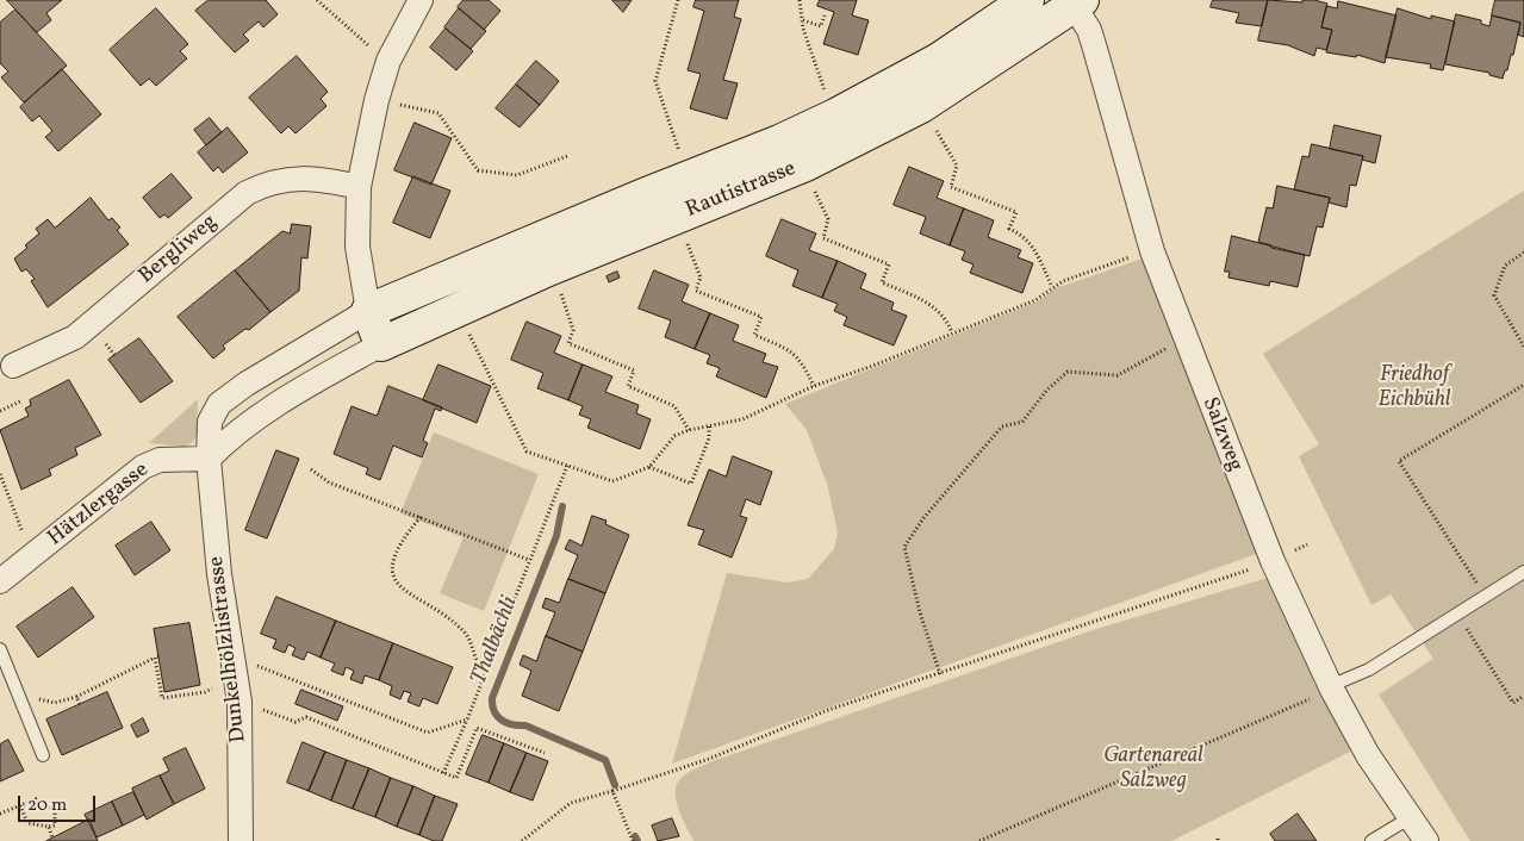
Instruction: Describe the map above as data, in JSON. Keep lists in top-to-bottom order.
{
  "streets": {
    "street": [
      "Rautistrasse",
      "Bergliweg",
      "Salzweg",
      "Hätzlergasse",
      "Dunkelhölzlistrasse"
    ]
  },
  "crossings": [
    ["Rautistrasse", "Salzweg"],
    ["Hätzlergasse", "Dunkelhölzlistrasse"]
  ],
  "water": ["Thalbächli"],
  "parks": ["Friedhof Eichbühl", "Gartenareal Salzweg"],
  "scale_bar": "20 m"
}
